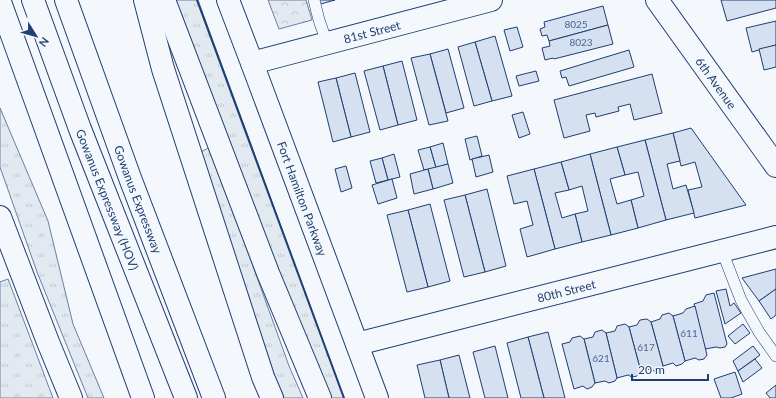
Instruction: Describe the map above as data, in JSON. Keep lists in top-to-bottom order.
{
  "streets": {
    "main road": [
      "81st Street",
      "6th Avenue",
      "Gowanus Expressway",
      "Fort Hamilton Parkway",
      "Gowanus Expressway (HOV)",
      "80th Street"
    ]
  },
  "crossings": [
    ["81st Street", "Fort Hamilton Parkway"],
    ["Fort Hamilton Parkway", "80th Street"]
  ],
  "house_numbers": [
    "8025",
    "8023",
    "611",
    "617",
    "621"
  ],
  "scale_bar": "20 m",
  "north": "bottom right"
}
